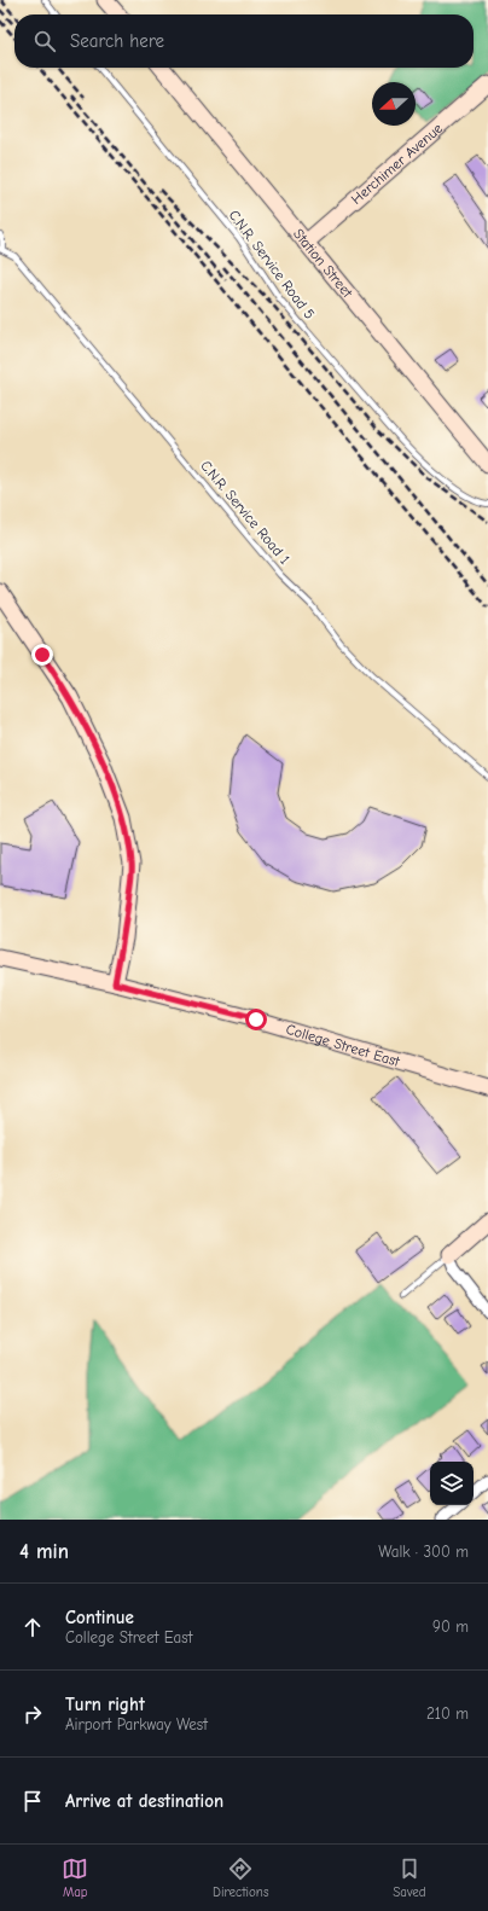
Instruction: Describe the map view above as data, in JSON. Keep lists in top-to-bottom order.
{
  "streets": {
    "street": ["Herchimer Avenue", "Station Street", "College Street East"],
    "lane": ["C.N.R. Service Road 5", "C.N.R. Service Road 1"]
  },
  "crossings": [
    ["Herchimer Avenue", "Station Street"]
  ],
  "north": "left",
  "page": {
    "search": "Search here",
    "heading": ["4 min", "Walk · 300 m"],
    "list": [
      ["Continue", "College Street East", "90 m"],
      ["Turn right", "Airport Parkway West", "210 m"],
      "Arrive at destination"
    ],
    "nav": ["Map", "Directions", "Saved"]
  }
}
